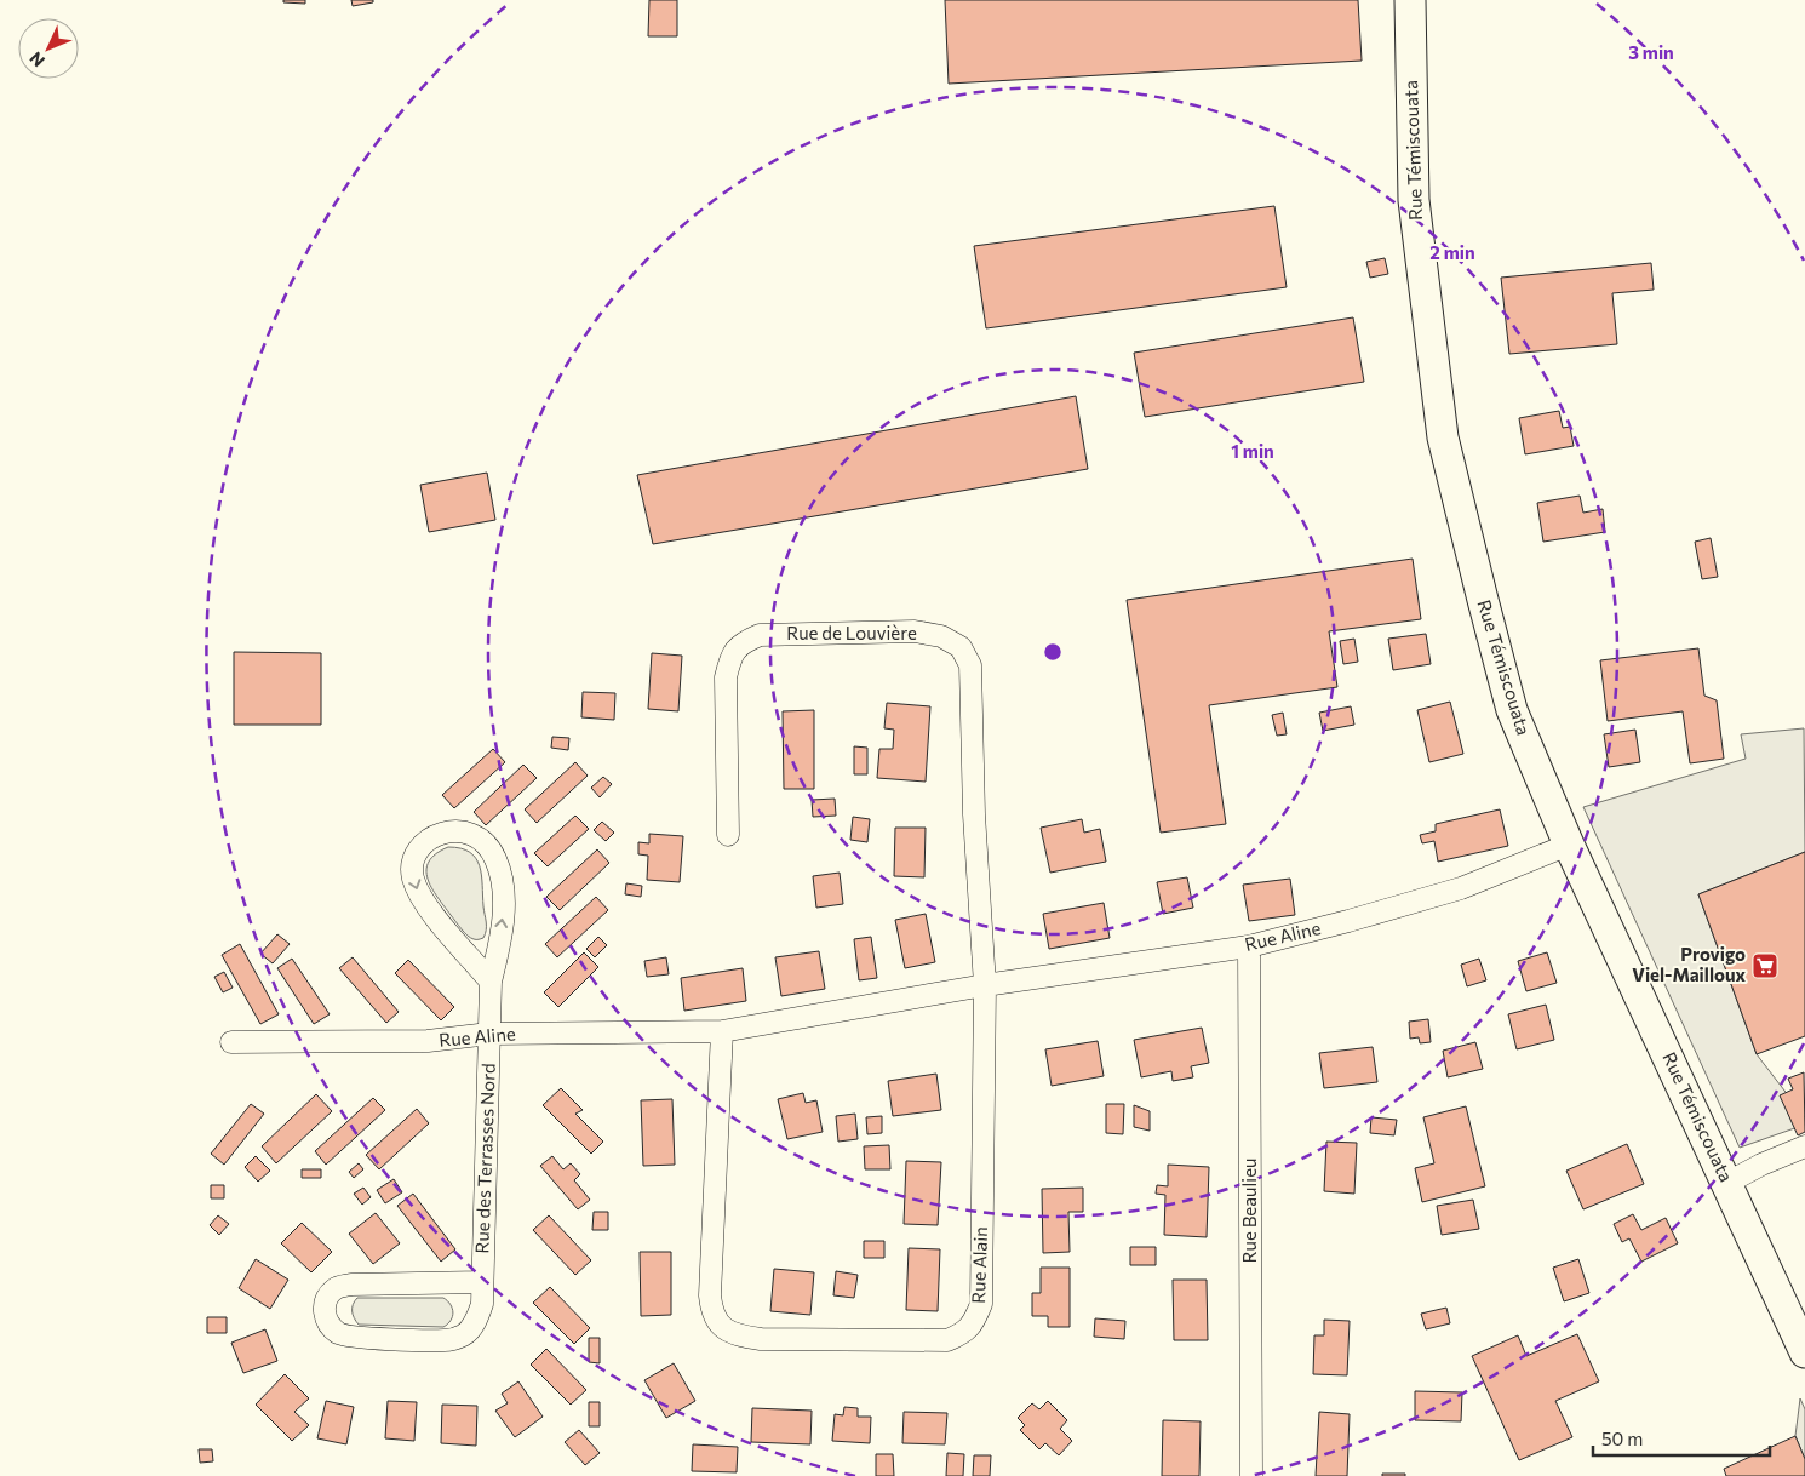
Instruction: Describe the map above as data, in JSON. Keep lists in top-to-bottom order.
{
  "streets": {
    "main road": ["Rue Témiscouata"],
    "street": [
      "Rue de Louvière",
      "Rue Aline",
      "Rue des Terrasses Nord",
      "Rue Beaulieu",
      "Rue Alain"
    ]
  },
  "crossings": [
    ["Rue Témiscouata", "Rue Aline"],
    ["Rue de Louvière", "Rue Aline"],
    ["Rue de Louvière", "Rue Alain"],
    ["Rue Aline", "Rue des Terrasses Nord"],
    ["Rue Aline", "Rue Beaulieu"],
    ["Rue Aline", "Rue Alain"]
  ],
  "places": {
    "supermarket": ["Provigo Viel-Mailloux"]
  },
  "scale_bar": "50 m",
  "north": "bottom left",
  "rings": ["3 min", "2 min", "1 min"]
}
